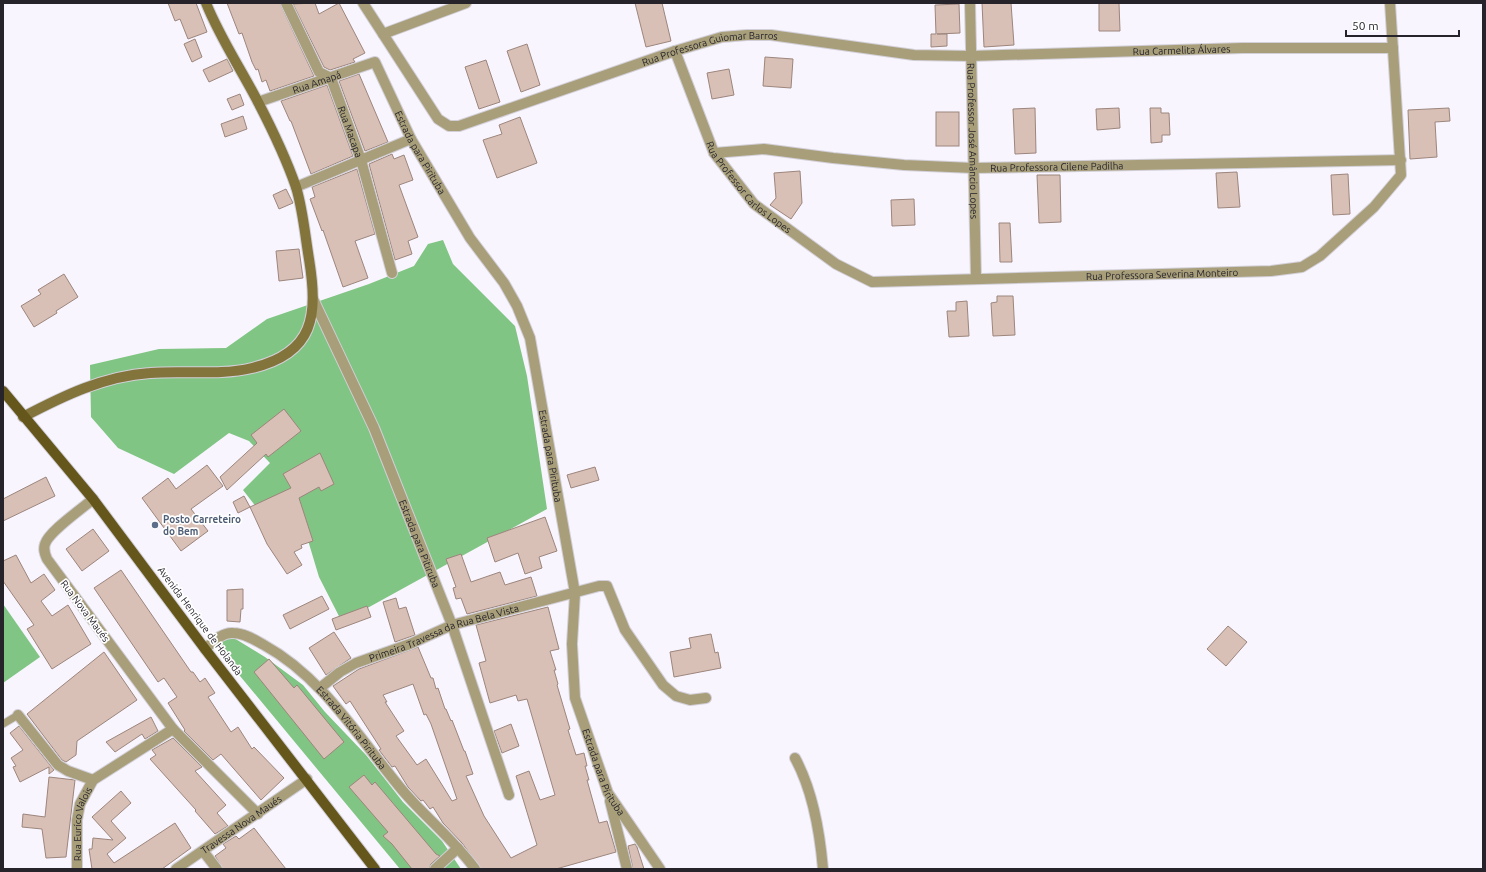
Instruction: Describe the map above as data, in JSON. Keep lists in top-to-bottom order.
{
  "streets": {
    "main road": ["Avenida Henrique de Holanda"],
    "street": [
      "Rua Carmelita Álvares",
      "Rua Professora Guiomar Barros",
      "Rua Amapá",
      "Rua Macapa",
      "Rua Professor José Amâncio Lopes",
      "Estrada para Pirituba",
      "Rua Professora Cilene Padilha",
      "Rua Professor Carlos Lopes",
      "Rua Professora Severina Monteiro",
      "Estrada para Pitiruba",
      "Rua Nova Maués",
      "Primeira Travessa da Rua Bela Vista",
      "Estrada Vitória Pirituba",
      "Rua Euríco Valois",
      "Travessa Nova Maués"
    ]
  },
  "crossings": [
    ["Rua Carmelita Álvares", "Rua Professora Guiomar Barros"],
    ["Rua Carmelita Álvares", "Rua Professor José Amâncio Lopes"],
    ["Rua Carmelita Álvares", "Rua Professora Severina Monteiro"],
    ["Rua Professora Guiomar Barros", "Rua Professor José Amâncio Lopes"],
    ["Rua Professora Guiomar Barros", "Rua Professor Carlos Lopes"],
    ["Rua Amapá", "Rua Macapa"],
    ["Rua Amapá", "Estrada para Pirituba"],
    ["Rua Professor José Amâncio Lopes", "Rua Professora Cilene Padilha"],
    ["Rua Professor José Amâncio Lopes", "Rua Professora Severina Monteiro"],
    ["Estrada para Pirituba", "Primeira Travessa da Rua Bela Vista"],
    ["Rua Professora Cilene Padilha", "Rua Professor Carlos Lopes"],
    ["Rua Professora Cilene Padilha", "Rua Professora Severina Monteiro"],
    ["Rua Professor Carlos Lopes", "Rua Professora Severina Monteiro"],
    ["Estrada para Pitiruba", "Primeira Travessa da Rua Bela Vista"],
    ["Rua Nova Maués", "Avenida Henrique de Holanda"],
    ["Rua Nova Maués", "Travessa Nova Maués"],
    ["Avenida Henrique de Holanda", "Estrada Vitória Pirituba"],
    ["Avenida Henrique de Holanda", "Travessa Nova Maués"],
    ["Primeira Travessa da Rua Bela Vista", "Estrada Vitória Pirituba"]
  ],
  "places": ["Posto Carreteiro do Bem"],
  "scale_bar": "50 m"
}
